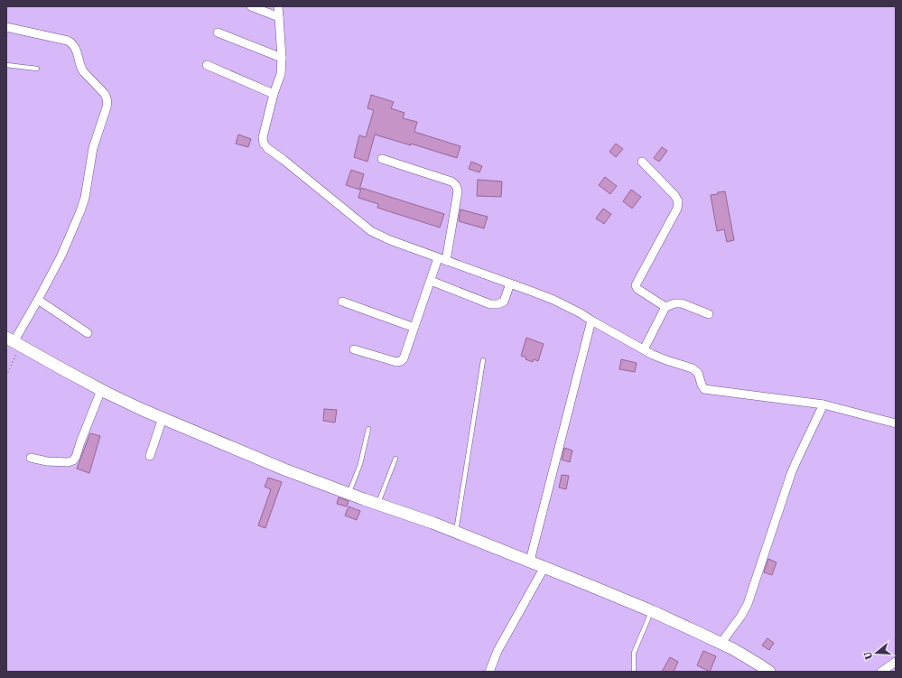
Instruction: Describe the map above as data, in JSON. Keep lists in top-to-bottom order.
{
  "north": "left"
}
